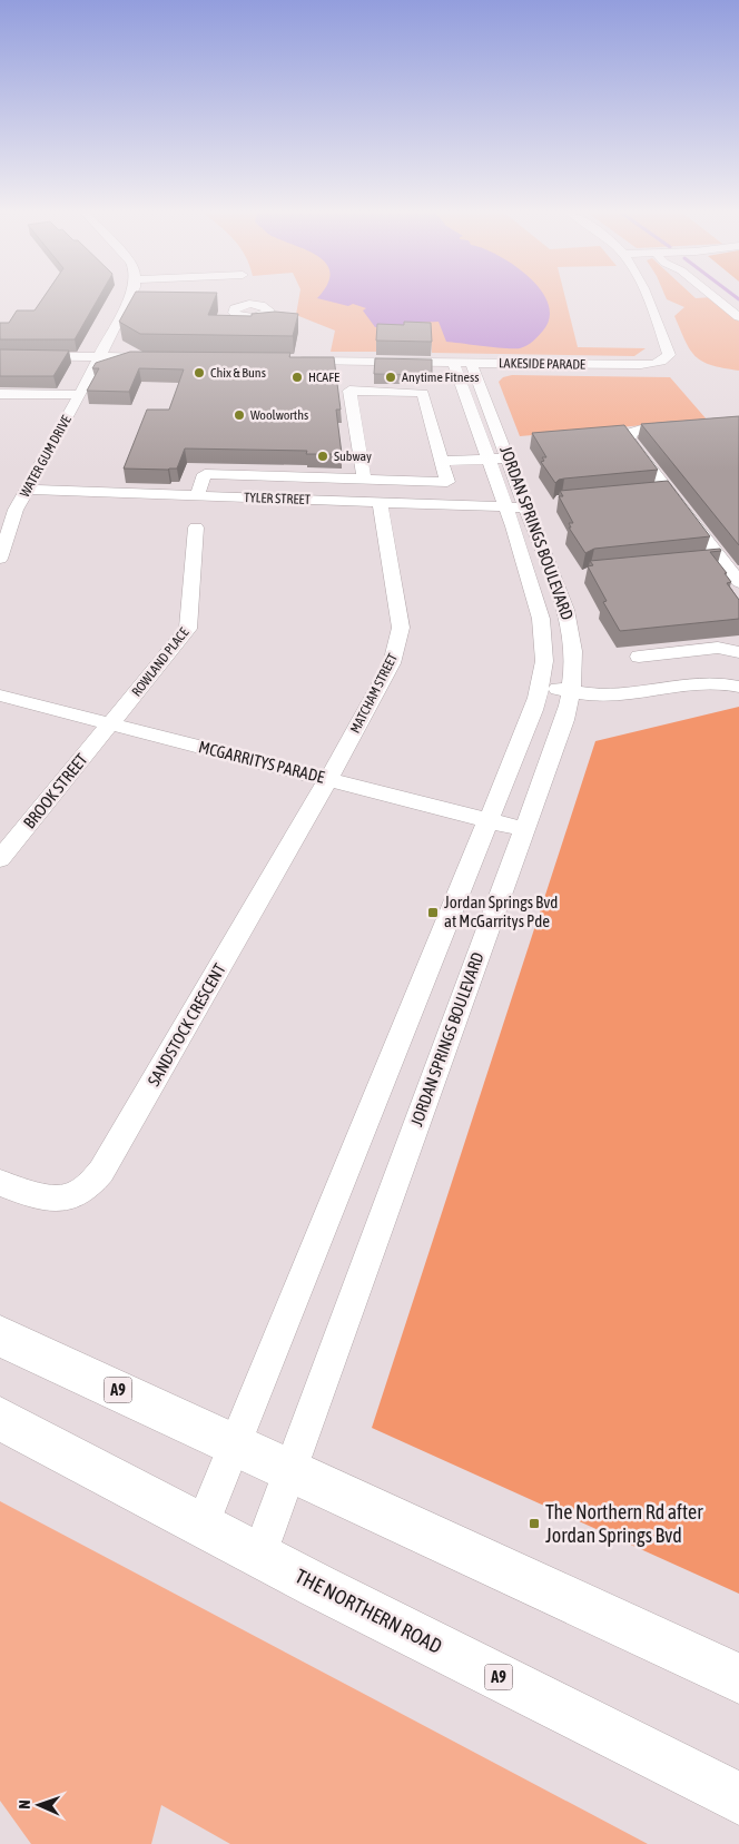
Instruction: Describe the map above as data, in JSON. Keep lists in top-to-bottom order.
{
  "streets": {
    "highway": ["A9", "THE NORTHERN ROAD"],
    "street": [
      "LAKESIDE PARADE",
      "WATER GUM DRIVE",
      "TYLER STREET",
      "JORDAN SPRINGS BOULEVARD",
      "ROWLAND PLACE",
      "MATCHAM STREET",
      "MCGARRITYS PARADE",
      "BROOK STREET",
      "SANDSTOCK CRESCENT"
    ]
  },
  "crossings": [
    ["LAKESIDE PARADE", "JORDAN SPRINGS BOULEVARD"],
    ["WATER GUM DRIVE", "TYLER STREET"],
    ["TYLER STREET", "JORDAN SPRINGS BOULEVARD"],
    ["TYLER STREET", "MATCHAM STREET"],
    ["JORDAN SPRINGS BOULEVARD", "MCGARRITYS PARADE"],
    ["JORDAN SPRINGS BOULEVARD", "A9"],
    ["JORDAN SPRINGS BOULEVARD", "THE NORTHERN ROAD"],
    ["ROWLAND PLACE", "MCGARRITYS PARADE"],
    ["ROWLAND PLACE", "BROOK STREET"],
    ["MATCHAM STREET", "MCGARRITYS PARADE"],
    ["MATCHAM STREET", "SANDSTOCK CRESCENT"],
    ["MCGARRITYS PARADE", "BROOK STREET"],
    ["MCGARRITYS PARADE", "SANDSTOCK CRESCENT"]
  ],
  "places": {
    "other": [
      "Chix & Buns",
      "HCAFE",
      "Anytime Fitness",
      "Woolworths",
      "Subway"
    ],
    "transit": ["Jordan Springs Bvd at McGarritys Pde", "The Northern Rd after Jordan Springs Bvd"]
  },
  "north": "left"
}
